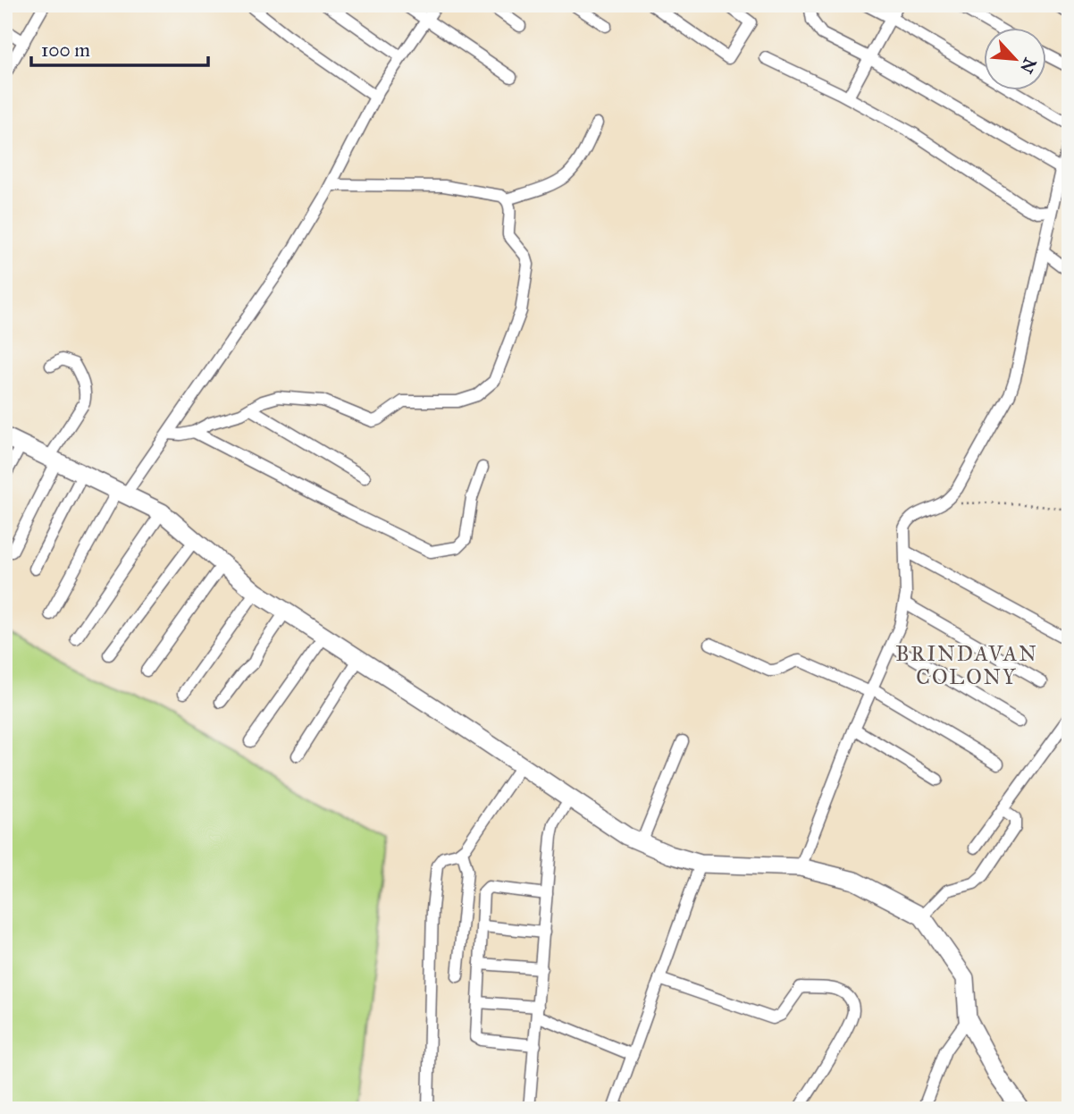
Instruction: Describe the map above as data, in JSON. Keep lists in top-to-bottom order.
{
  "districts": ["BRINDAVAN COLONY"],
  "scale_bar": "100 m",
  "north": "bottom right"
}
